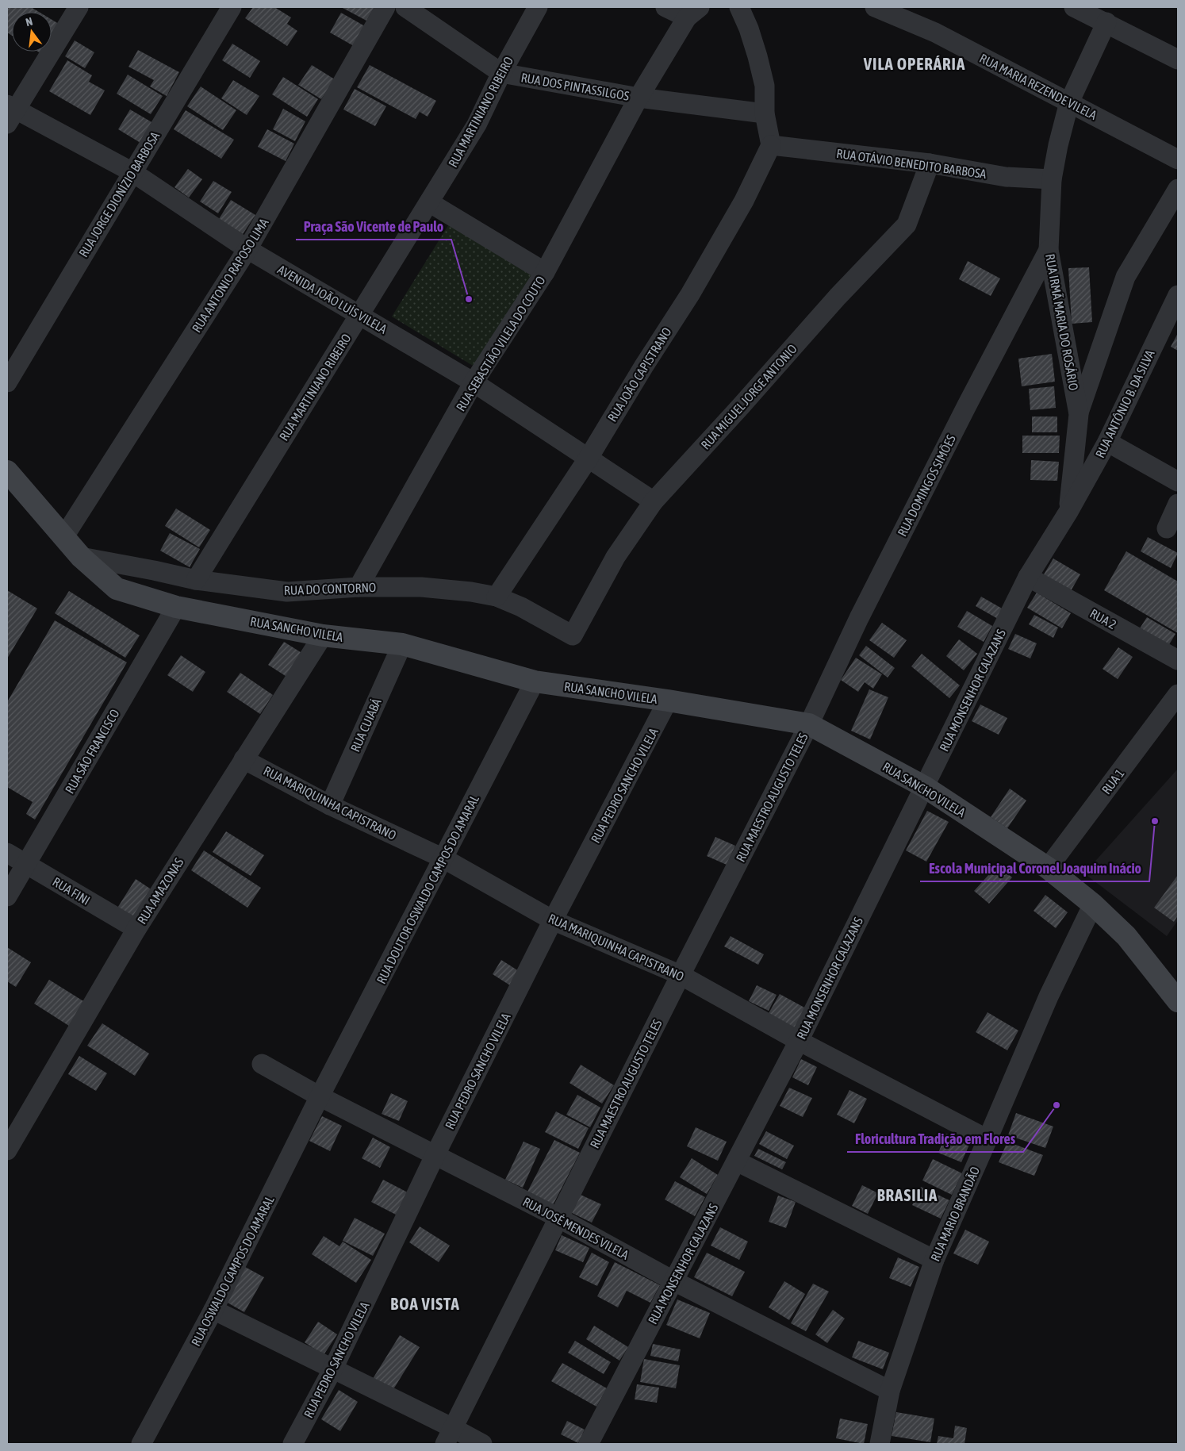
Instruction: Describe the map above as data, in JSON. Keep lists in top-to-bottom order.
{
  "streets": {
    "main road": ["RUA SANCHO VILELA"],
    "street": [
      "RUA DOS PINTASSILGOS",
      "RUA MARIA REZENDE VILELA",
      "RUA MARTINIANO RIBEIRO",
      "RUA OTÁVIO BENEDITO BARBOSA",
      "RUA JORGE DIONÍZIO BARBOSA",
      "RUA ANTONIO RAPOSO LIMA",
      "AVENIDA JOÃO LUÍS VILELA",
      "RUA IRMÃ MARIA DO ROSÁRIO",
      "RUA SEBASTIÃO VILELA DO COUTO",
      "RUA JOÃO CAPISTRANO",
      "RUA MIGUEL JORGE ANTONIO",
      "RUA ANTÔNIO B. DA SILVA",
      "RUA DOMINGOS SIMÕES",
      "RUA DO CONTORNO",
      "RUA 2",
      "RUA MONSENHOR CALAZANS",
      "RUA CUIABÁ",
      "RUA SÃO FRANCISCO",
      "RUA 1",
      "RUA PEDRO SANCHO VILELA",
      "RUA MAESTRO AUGUSTO TELES",
      "RUA MARIQUINHA CAPISTRANO",
      "RUA DOUTOR OSWALDO CAMPOS DO AMARAL",
      "RUA FINI",
      "RUA AMAZONAS",
      "RUA MARIO BRANDÃO",
      "RUA JOSÉ MENDES VILELA",
      "RUA OSWALDO CAMPOS DO AMARAL"
    ]
  },
  "crossings": [
    ["RUA DOS PINTASSILGOS", "RUA MARTINIANO RIBEIRO"],
    ["RUA DOS PINTASSILGOS", "RUA SEBASTIÃO VILELA DO COUTO"],
    ["RUA MARIA REZENDE VILELA", "RUA IRMÃ MARIA DO ROSÁRIO"],
    ["RUA MARTINIANO RIBEIRO", "AVENIDA JOÃO LUÍS VILELA"],
    ["RUA MARTINIANO RIBEIRO", "RUA DO CONTORNO"],
    ["RUA OTÁVIO BENEDITO BARBOSA", "RUA IRMÃ MARIA DO ROSÁRIO"],
    ["RUA OTÁVIO BENEDITO BARBOSA", "RUA JOÃO CAPISTRANO"],
    ["RUA OTÁVIO BENEDITO BARBOSA", "RUA MIGUEL JORGE ANTONIO"],
    ["RUA JORGE DIONÍZIO BARBOSA", "AVENIDA JOÃO LUÍS VILELA"],
    ["RUA ANTONIO RAPOSO LIMA", "AVENIDA JOÃO LUÍS VILELA"],
    ["RUA ANTONIO RAPOSO LIMA", "RUA SANCHO VILELA"],
    ["AVENIDA JOÃO LUÍS VILELA", "RUA SEBASTIÃO VILELA DO COUTO"],
    ["AVENIDA JOÃO LUÍS VILELA", "RUA JOÃO CAPISTRANO"],
    ["AVENIDA JOÃO LUÍS VILELA", "RUA MIGUEL JORGE ANTONIO"],
    ["RUA IRMÃ MARIA DO ROSÁRIO", "RUA ANTÔNIO B. DA SILVA"],
    ["RUA IRMÃ MARIA DO ROSÁRIO", "RUA DOMINGOS SIMÕES"],
    ["RUA IRMÃ MARIA DO ROSÁRIO", "RUA MONSENHOR CALAZANS"],
    ["RUA SEBASTIÃO VILELA DO COUTO", "RUA DO CONTORNO"],
    ["RUA JOÃO CAPISTRANO", "RUA DO CONTORNO"],
    ["RUA MIGUEL JORGE ANTONIO", "RUA DO CONTORNO"],
    ["RUA ANTÔNIO B. DA SILVA", "RUA MONSENHOR CALAZANS"],
    ["RUA DOMINGOS SIMÕES", "RUA SANCHO VILELA"],
    ["RUA DOMINGOS SIMÕES", "RUA MAESTRO AUGUSTO TELES"],
    ["RUA DO CONTORNO", "RUA SANCHO VILELA"],
    ["RUA 2", "RUA MONSENHOR CALAZANS"],
    ["RUA SANCHO VILELA", "RUA MONSENHOR CALAZANS"],
    ["RUA SANCHO VILELA", "RUA CUIABÁ"],
    ["RUA SANCHO VILELA", "RUA SÃO FRANCISCO"],
    ["RUA SANCHO VILELA", "RUA 1"],
    ["RUA SANCHO VILELA", "RUA PEDRO SANCHO VILELA"],
    ["RUA SANCHO VILELA", "RUA MAESTRO AUGUSTO TELES"],
    ["RUA SANCHO VILELA", "RUA DOUTOR OSWALDO CAMPOS DO AMARAL"],
    ["RUA SANCHO VILELA", "RUA AMAZONAS"],
    ["RUA SANCHO VILELA", "RUA MARIO BRANDÃO"],
    ["RUA MONSENHOR CALAZANS", "RUA MARIQUINHA CAPISTRANO"],
    ["RUA MONSENHOR CALAZANS", "RUA JOSÉ MENDES VILELA"],
    ["RUA CUIABÁ", "RUA MARIQUINHA CAPISTRANO"],
    ["RUA SÃO FRANCISCO", "RUA FINI"],
    ["RUA PEDRO SANCHO VILELA", "RUA MARIQUINHA CAPISTRANO"],
    ["RUA PEDRO SANCHO VILELA", "RUA JOSÉ MENDES VILELA"],
    ["RUA MAESTRO AUGUSTO TELES", "RUA MARIQUINHA CAPISTRANO"],
    ["RUA MAESTRO AUGUSTO TELES", "RUA JOSÉ MENDES VILELA"],
    ["RUA MARIQUINHA CAPISTRANO", "RUA DOUTOR OSWALDO CAMPOS DO AMARAL"],
    ["RUA MARIQUINHA CAPISTRANO", "RUA AMAZONAS"],
    ["RUA MARIQUINHA CAPISTRANO", "RUA MARIO BRANDÃO"],
    ["RUA DOUTOR OSWALDO CAMPOS DO AMARAL", "RUA JOSÉ MENDES VILELA"],
    ["RUA DOUTOR OSWALDO CAMPOS DO AMARAL", "RUA OSWALDO CAMPOS DO AMARAL"],
    ["RUA FINI", "RUA AMAZONAS"],
    ["RUA MARIO BRANDÃO", "RUA JOSÉ MENDES VILELA"],
    ["RUA JOSÉ MENDES VILELA", "RUA OSWALDO CAMPOS DO AMARAL"]
  ],
  "districts": ["VILA OPERÁRIA", "BRASILIA", "BOA VISTA"],
  "places": ["Praça São Vicente de Paulo", "Escola Municipal Coronel Joaquim Inácio", "Floricultura Tradição em Flores"],
  "north": "top"
}
